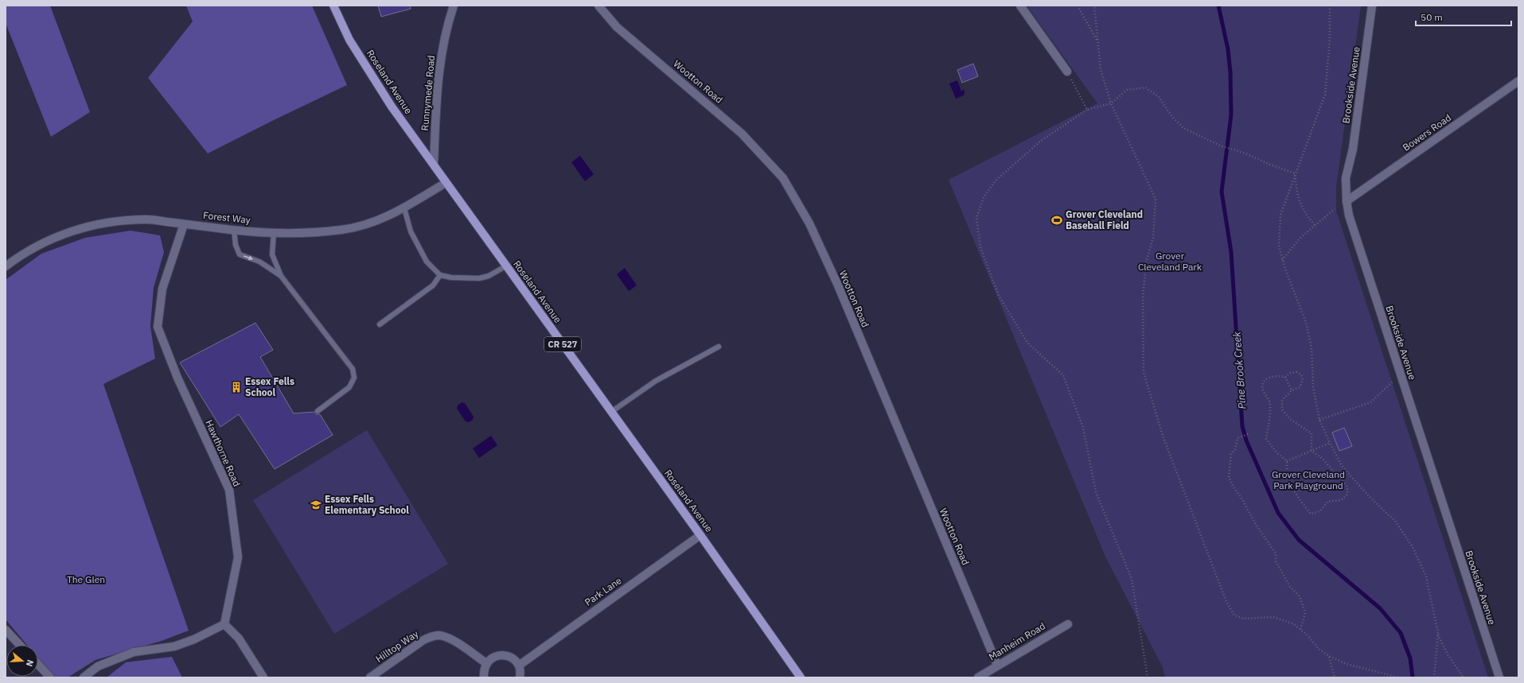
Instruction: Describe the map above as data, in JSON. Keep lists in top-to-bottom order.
{
  "streets": {
    "main road": ["Roseland Avenue", "CR 527"],
    "street": [
      "Wootton Road",
      "Brookside Avenue",
      "Runnymede Road",
      "Bowers Road",
      "Forest Way",
      "Hawthorne Road",
      "Park Lane",
      "Manheim Road",
      "Hilltop Way"
    ]
  },
  "crossings": [
    ["Roseland Avenue", "Runnymede Road"],
    ["Roseland Avenue", "Forest Way"],
    ["Roseland Avenue", "Park Lane"],
    ["Wootton Road", "Manheim Road"],
    ["Brookside Avenue", "Bowers Road"],
    ["Forest Way", "Hawthorne Road"]
  ],
  "water": ["Pine Brook Creek"],
  "parks": ["Grover Cleveland Park", "Grover Cleveland Park Playground", "The Glen"],
  "places": {
    "sports": ["Grover Cleveland Baseball Field"],
    "building": ["Essex Fells School"],
    "school or university": ["Essex Fells Elementary School"]
  },
  "scale_bar": "50 m",
  "north": "right"
}
